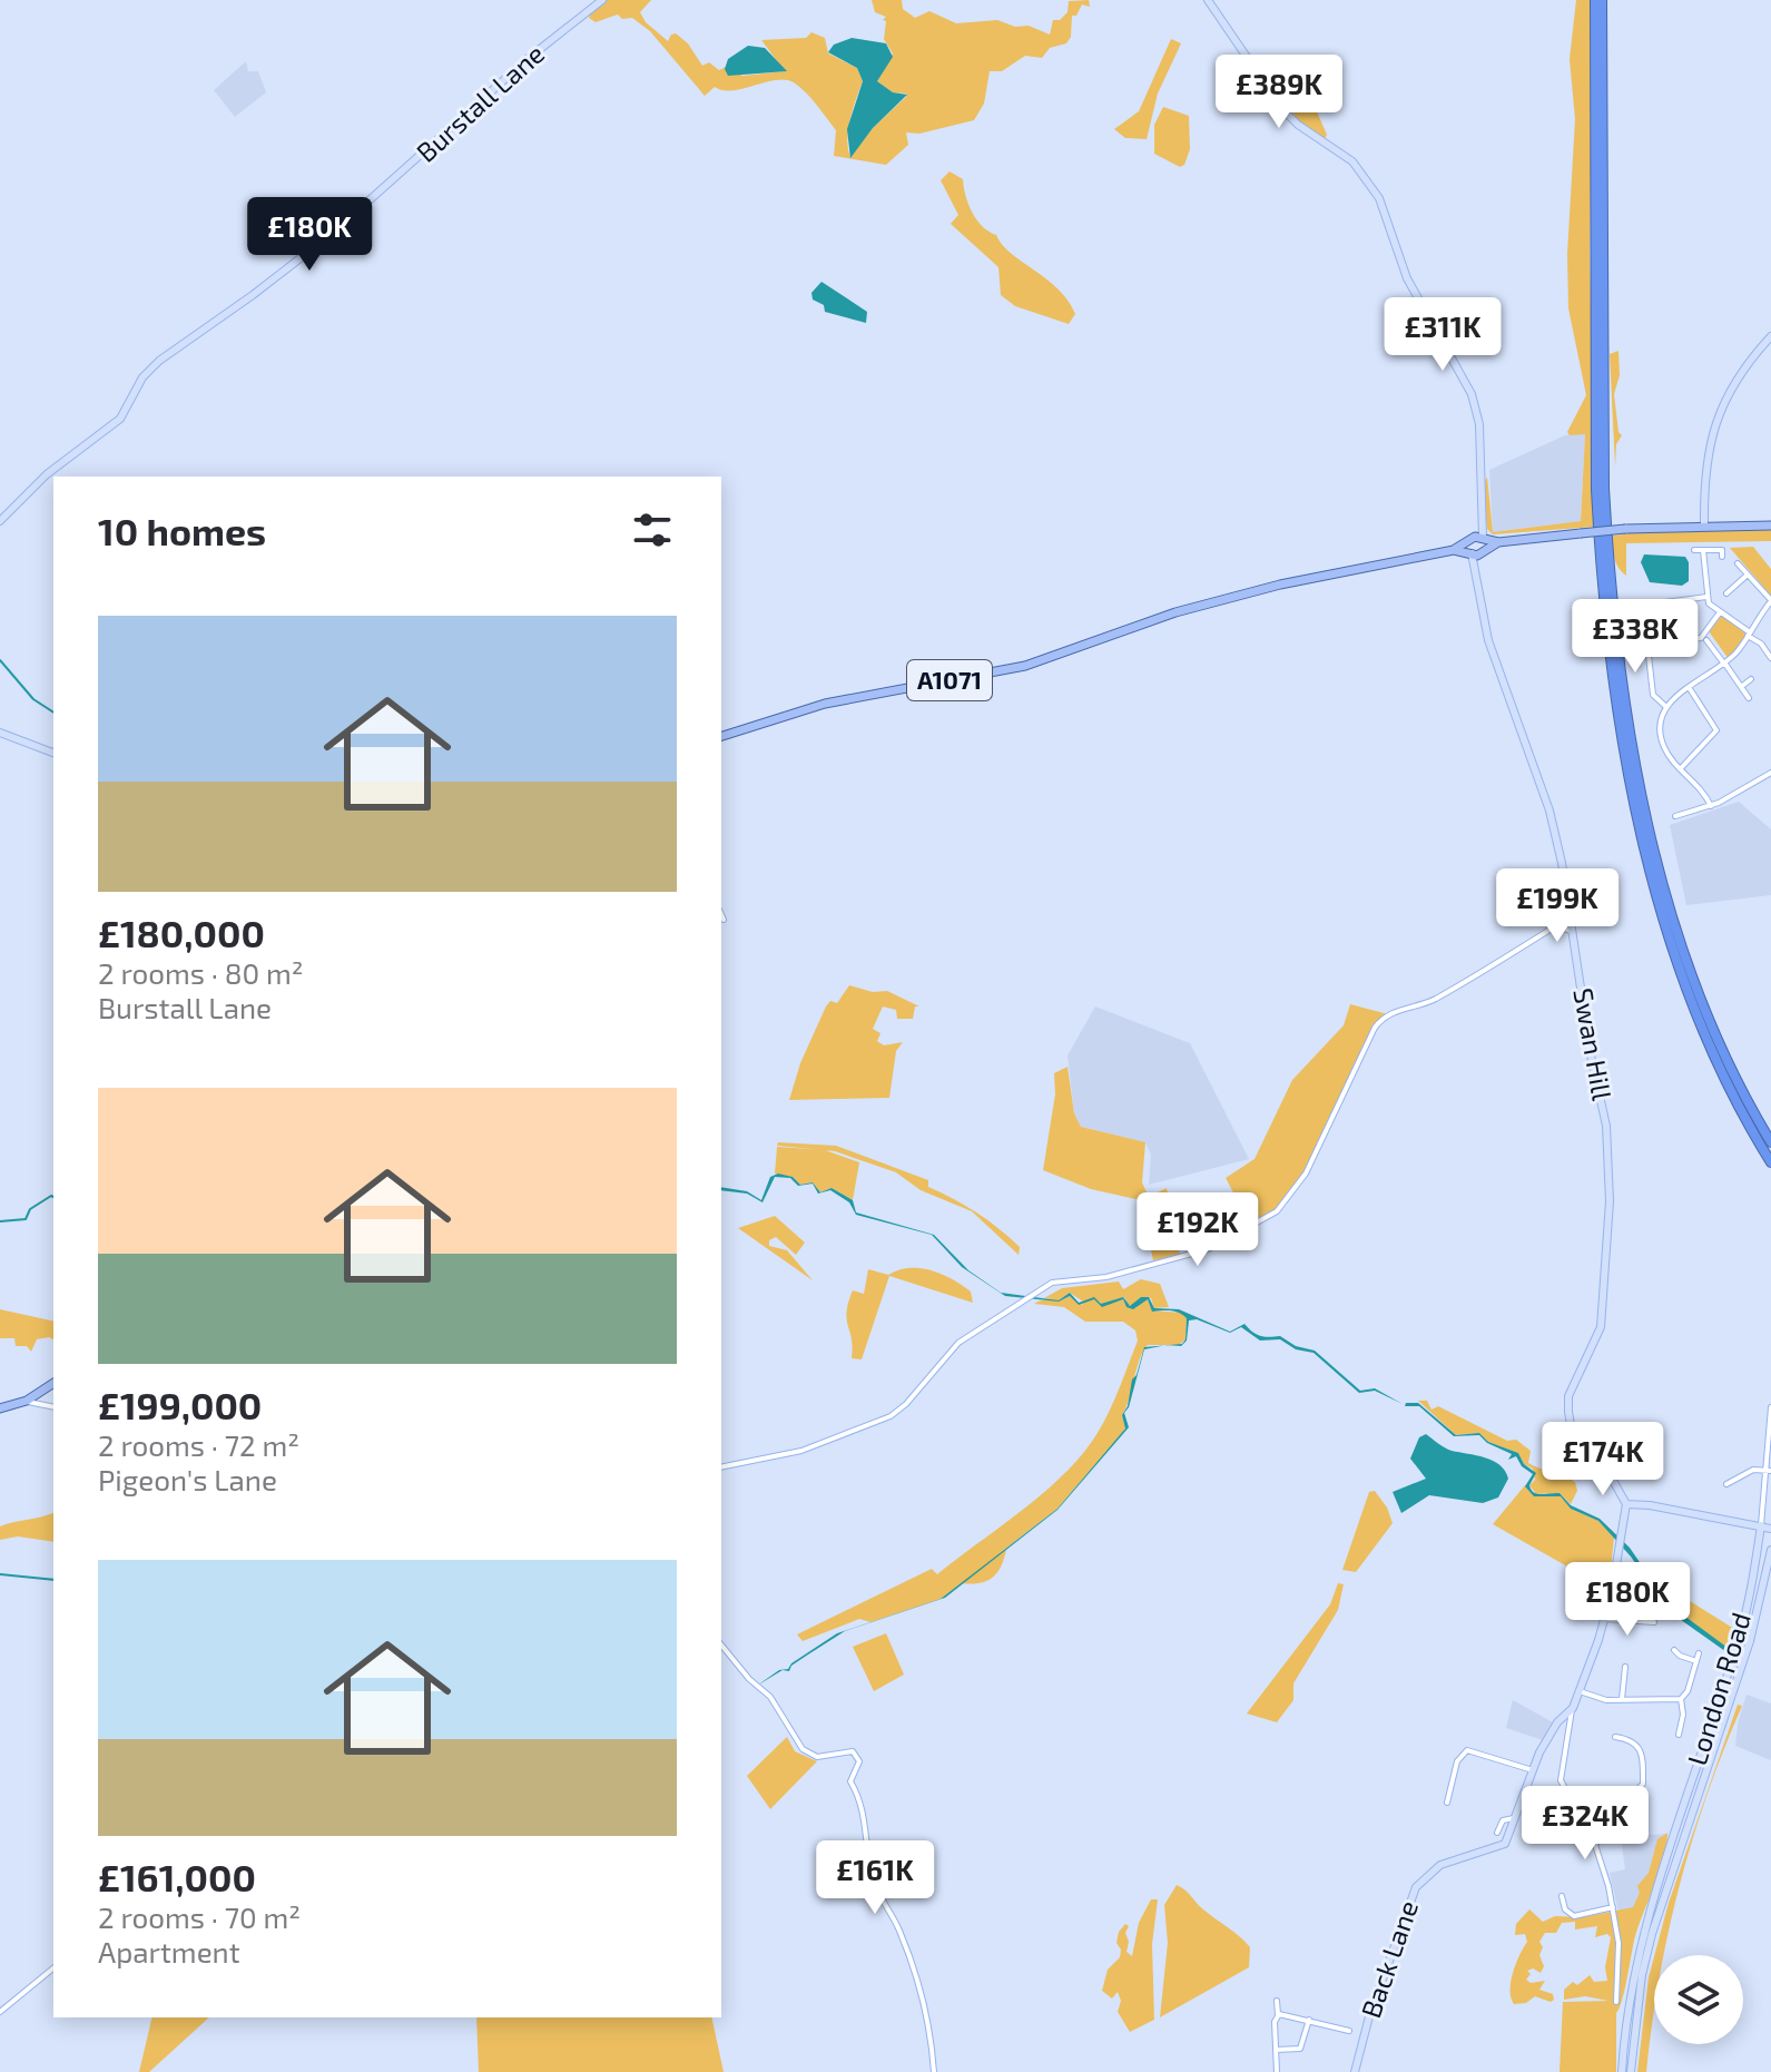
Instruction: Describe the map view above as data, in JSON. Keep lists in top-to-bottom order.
{
  "streets": {
    "main road": ["A1071"],
    "street": [
      "Burstall Lane",
      "Swan Hill",
      "London Road",
      "Back Lane"
    ]
  },
  "crossings": [
    ["A1071", "Swan Hill"]
  ],
  "page": {
    "price": [
      "£389K",
      "£180K",
      "£311K",
      "£338K",
      "£199K",
      "£192K",
      "£174K",
      "£180K",
      "£324K",
      "£161K"
    ],
    "heading": "10 homes",
    "list": [
      {
        "name": "£180,000",
        "note": "2 rooms · 80 m² · Burstall Lane"
      },
      {
        "name": "£199,000",
        "note": "2 rooms · 72 m² · Pigeon's Lane"
      },
      {
        "name": "£161,000",
        "note": "2 rooms · 70 m² · Apartment"
      }
    ]
  }
}
